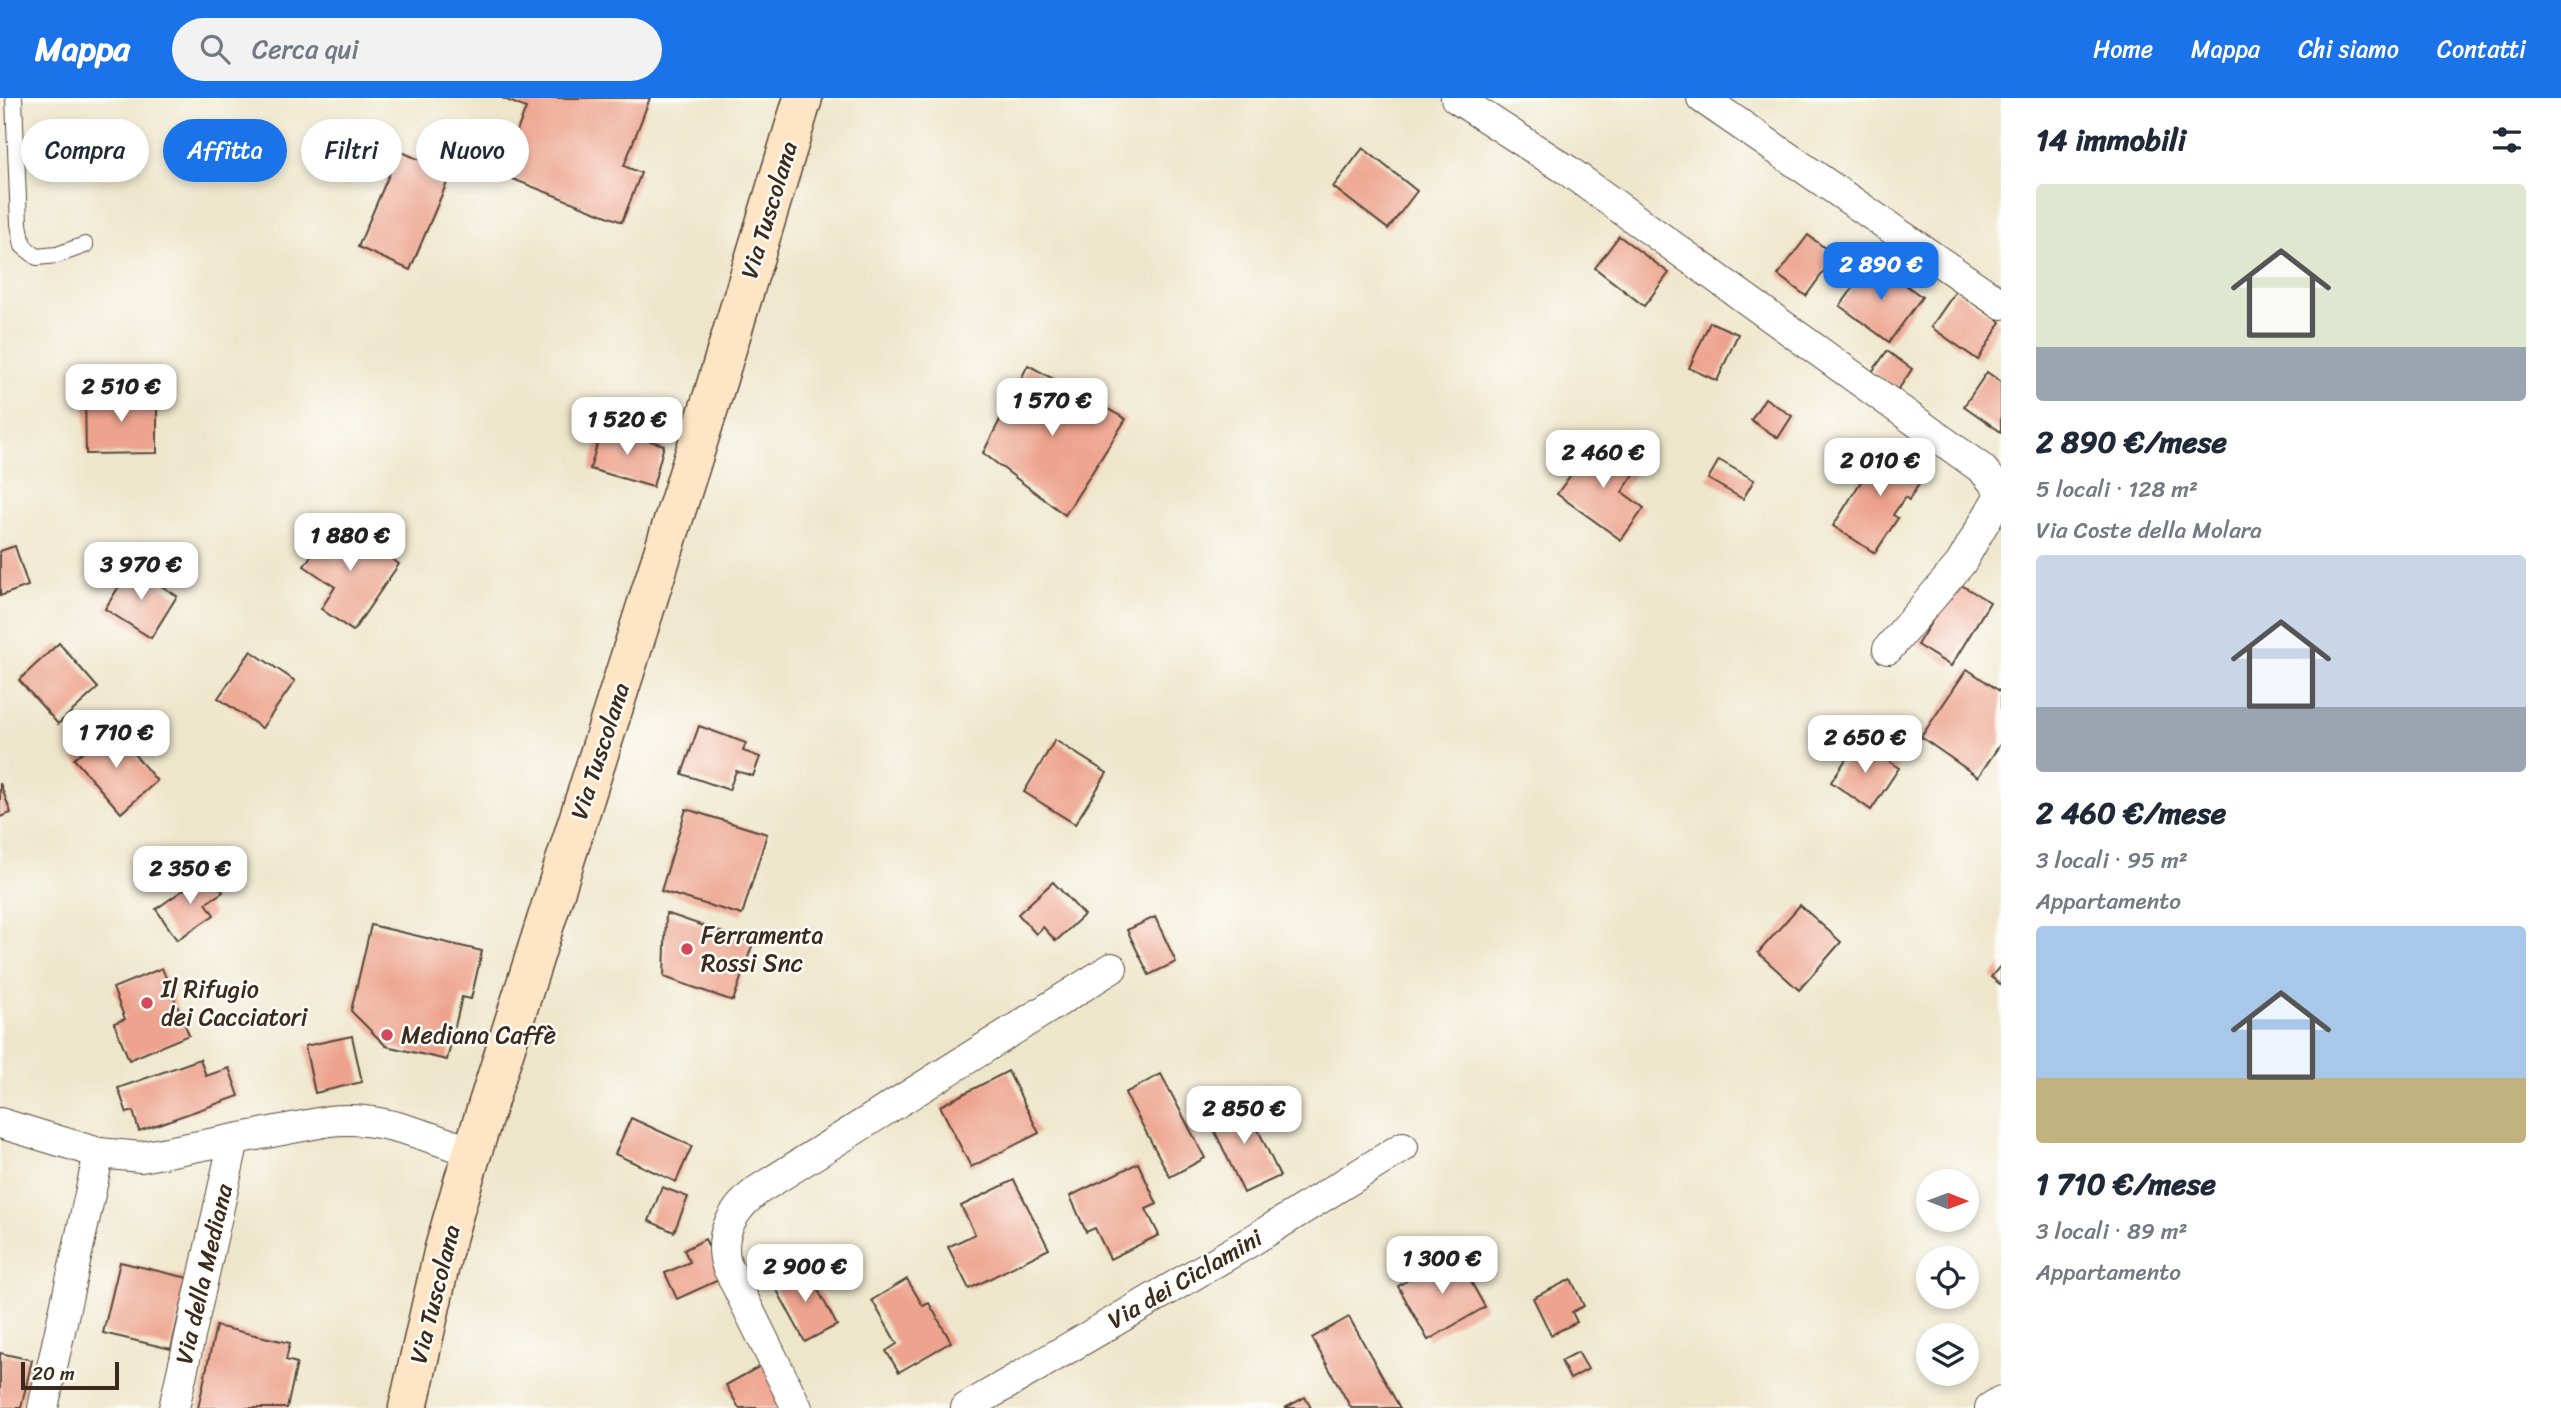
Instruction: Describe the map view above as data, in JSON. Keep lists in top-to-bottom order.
{
  "streets": {
    "main road": ["Via Tuscolana"],
    "street": ["Via della Mediana", "Via dei Ciclamini"]
  },
  "crossings": [
    ["Via Tuscolana", "Via della Mediana"]
  ],
  "places": ["Ferramenta Rossi Snc", "Il Rifugio dei Cacciatori", "Mediana Caffè"],
  "scale_bar": "20 m",
  "north": "right",
  "page": {
    "header": "Mappa",
    "search": "Cerca qui",
    "nav": [
      "Home",
      "Mappa",
      "Chi siamo",
      "Contatti"
    ],
    "heading": "14 immobili",
    "chip": [
      "Compra",
      "Affitta",
      "Filtri",
      "Nuovo"
    ],
    "list": [
      {
        "name": "2 890 €/mese",
        "note": "5 locali · 128 m² · Via Coste della Molara"
      },
      {
        "name": "2 460 €/mese",
        "note": "3 locali · 95 m² · Appartamento"
      },
      {
        "name": "1 710 €/mese",
        "note": "3 locali · 89 m² · Appartamento"
      }
    ],
    "price": [
      "2 890 €",
      "2 510 €",
      "1 570 €",
      "1 520 €",
      "2 460 €",
      "2 010 €",
      "1 880 €",
      "3 970 €",
      "1 710 €",
      "2 650 €",
      "2 350 €",
      "2 850 €",
      "1 300 €",
      "2 900 €"
    ],
    "scale": "20 m"
  }
}
